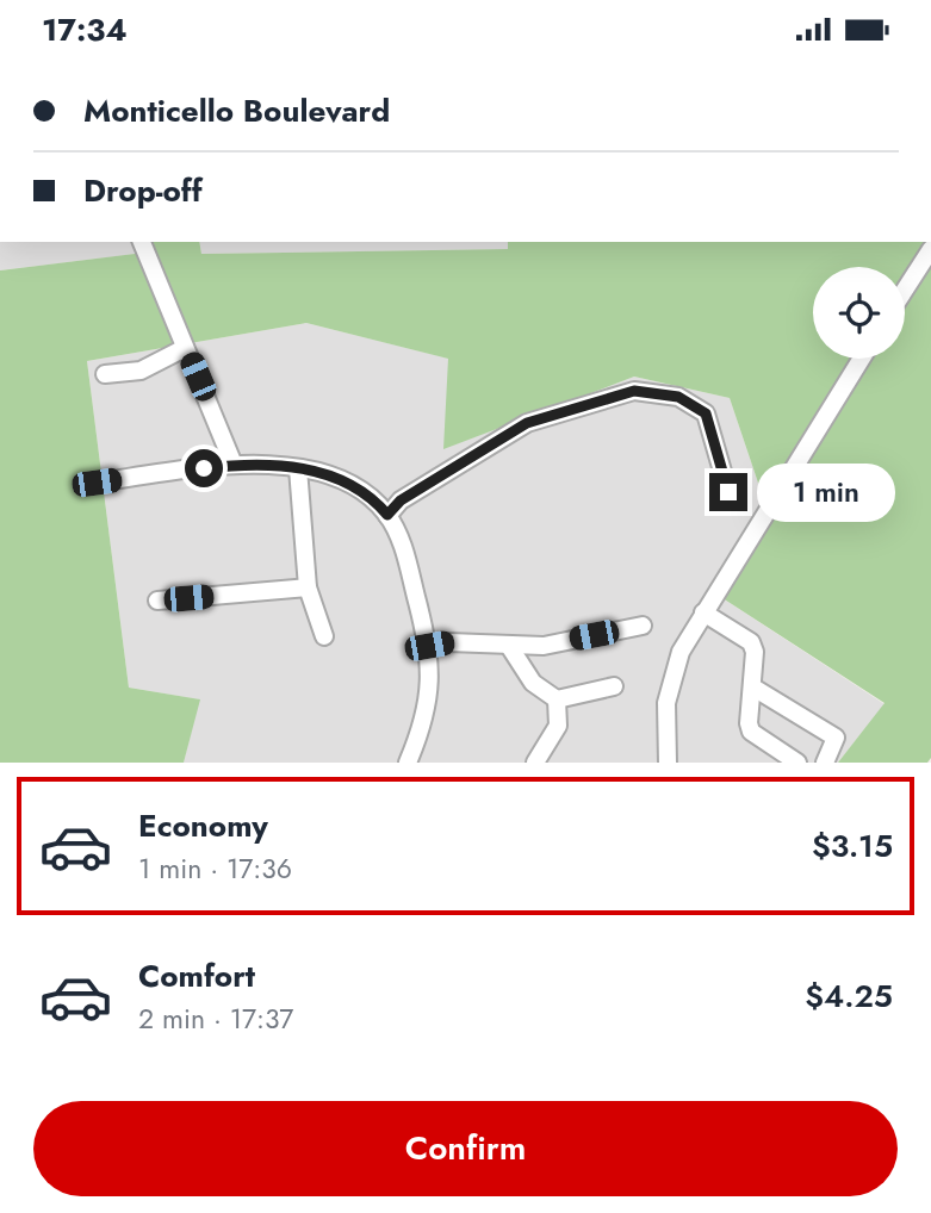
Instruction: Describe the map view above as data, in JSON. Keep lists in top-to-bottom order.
{
  "page": {
    "status": "17:34",
    "banner": ["Monticello Boulevard", "Drop-off"],
    "bubble": "1 min",
    "list": [
      {
        "name": "Economy",
        "note": "1 min · 17:36",
        "value": "$3.15"
      },
      {
        "name": "Comfort",
        "note": "2 min · 17:37",
        "value": "$4.25"
      }
    ],
    "buttons": "Confirm"
  }
}
